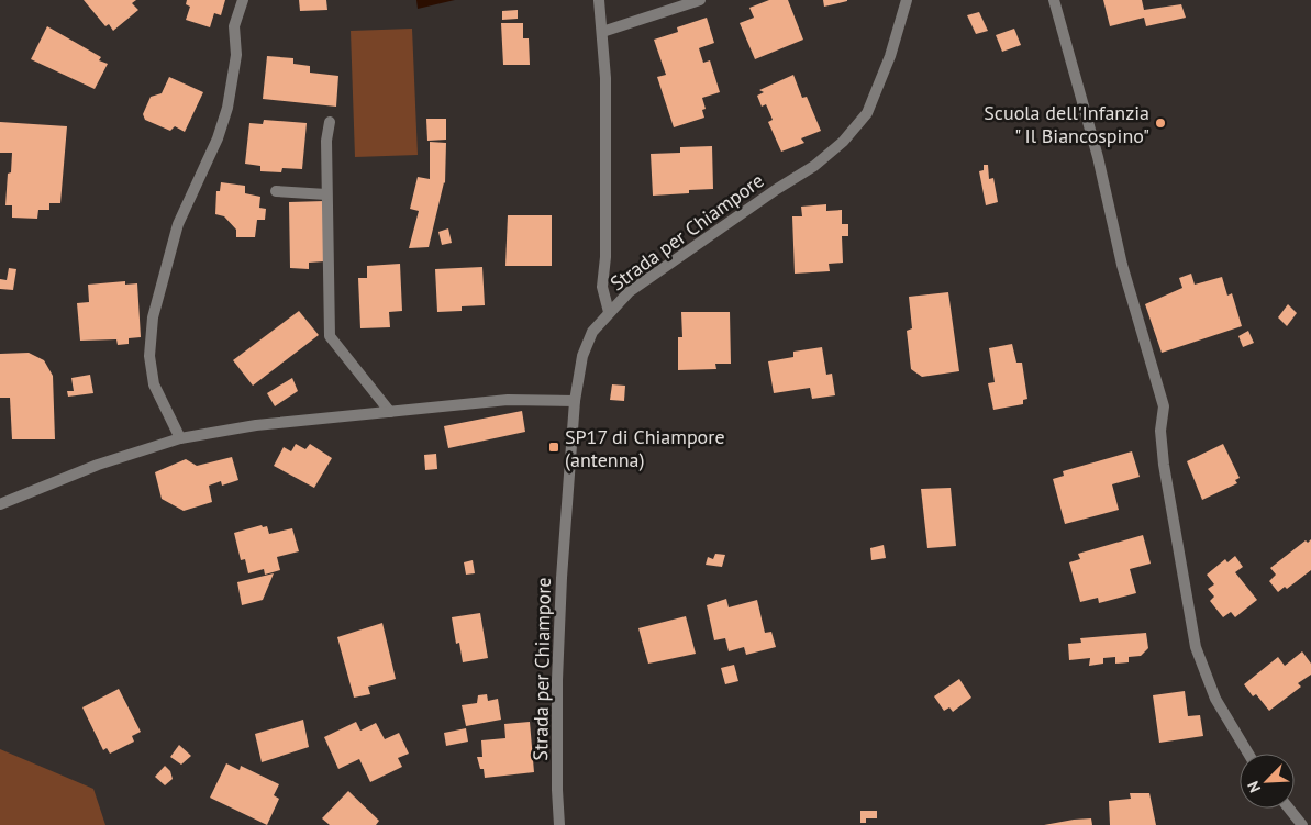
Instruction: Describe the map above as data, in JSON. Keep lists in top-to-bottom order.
{
  "streets": {
    "street": ["Strada per Chiampore"]
  },
  "places": {
    "other": ["Scuola dell'Infanzia \" Il Biancospino\""],
    "transit": ["SP17 di Chiampore (antenna)"]
  },
  "north": "bottom left"
}
